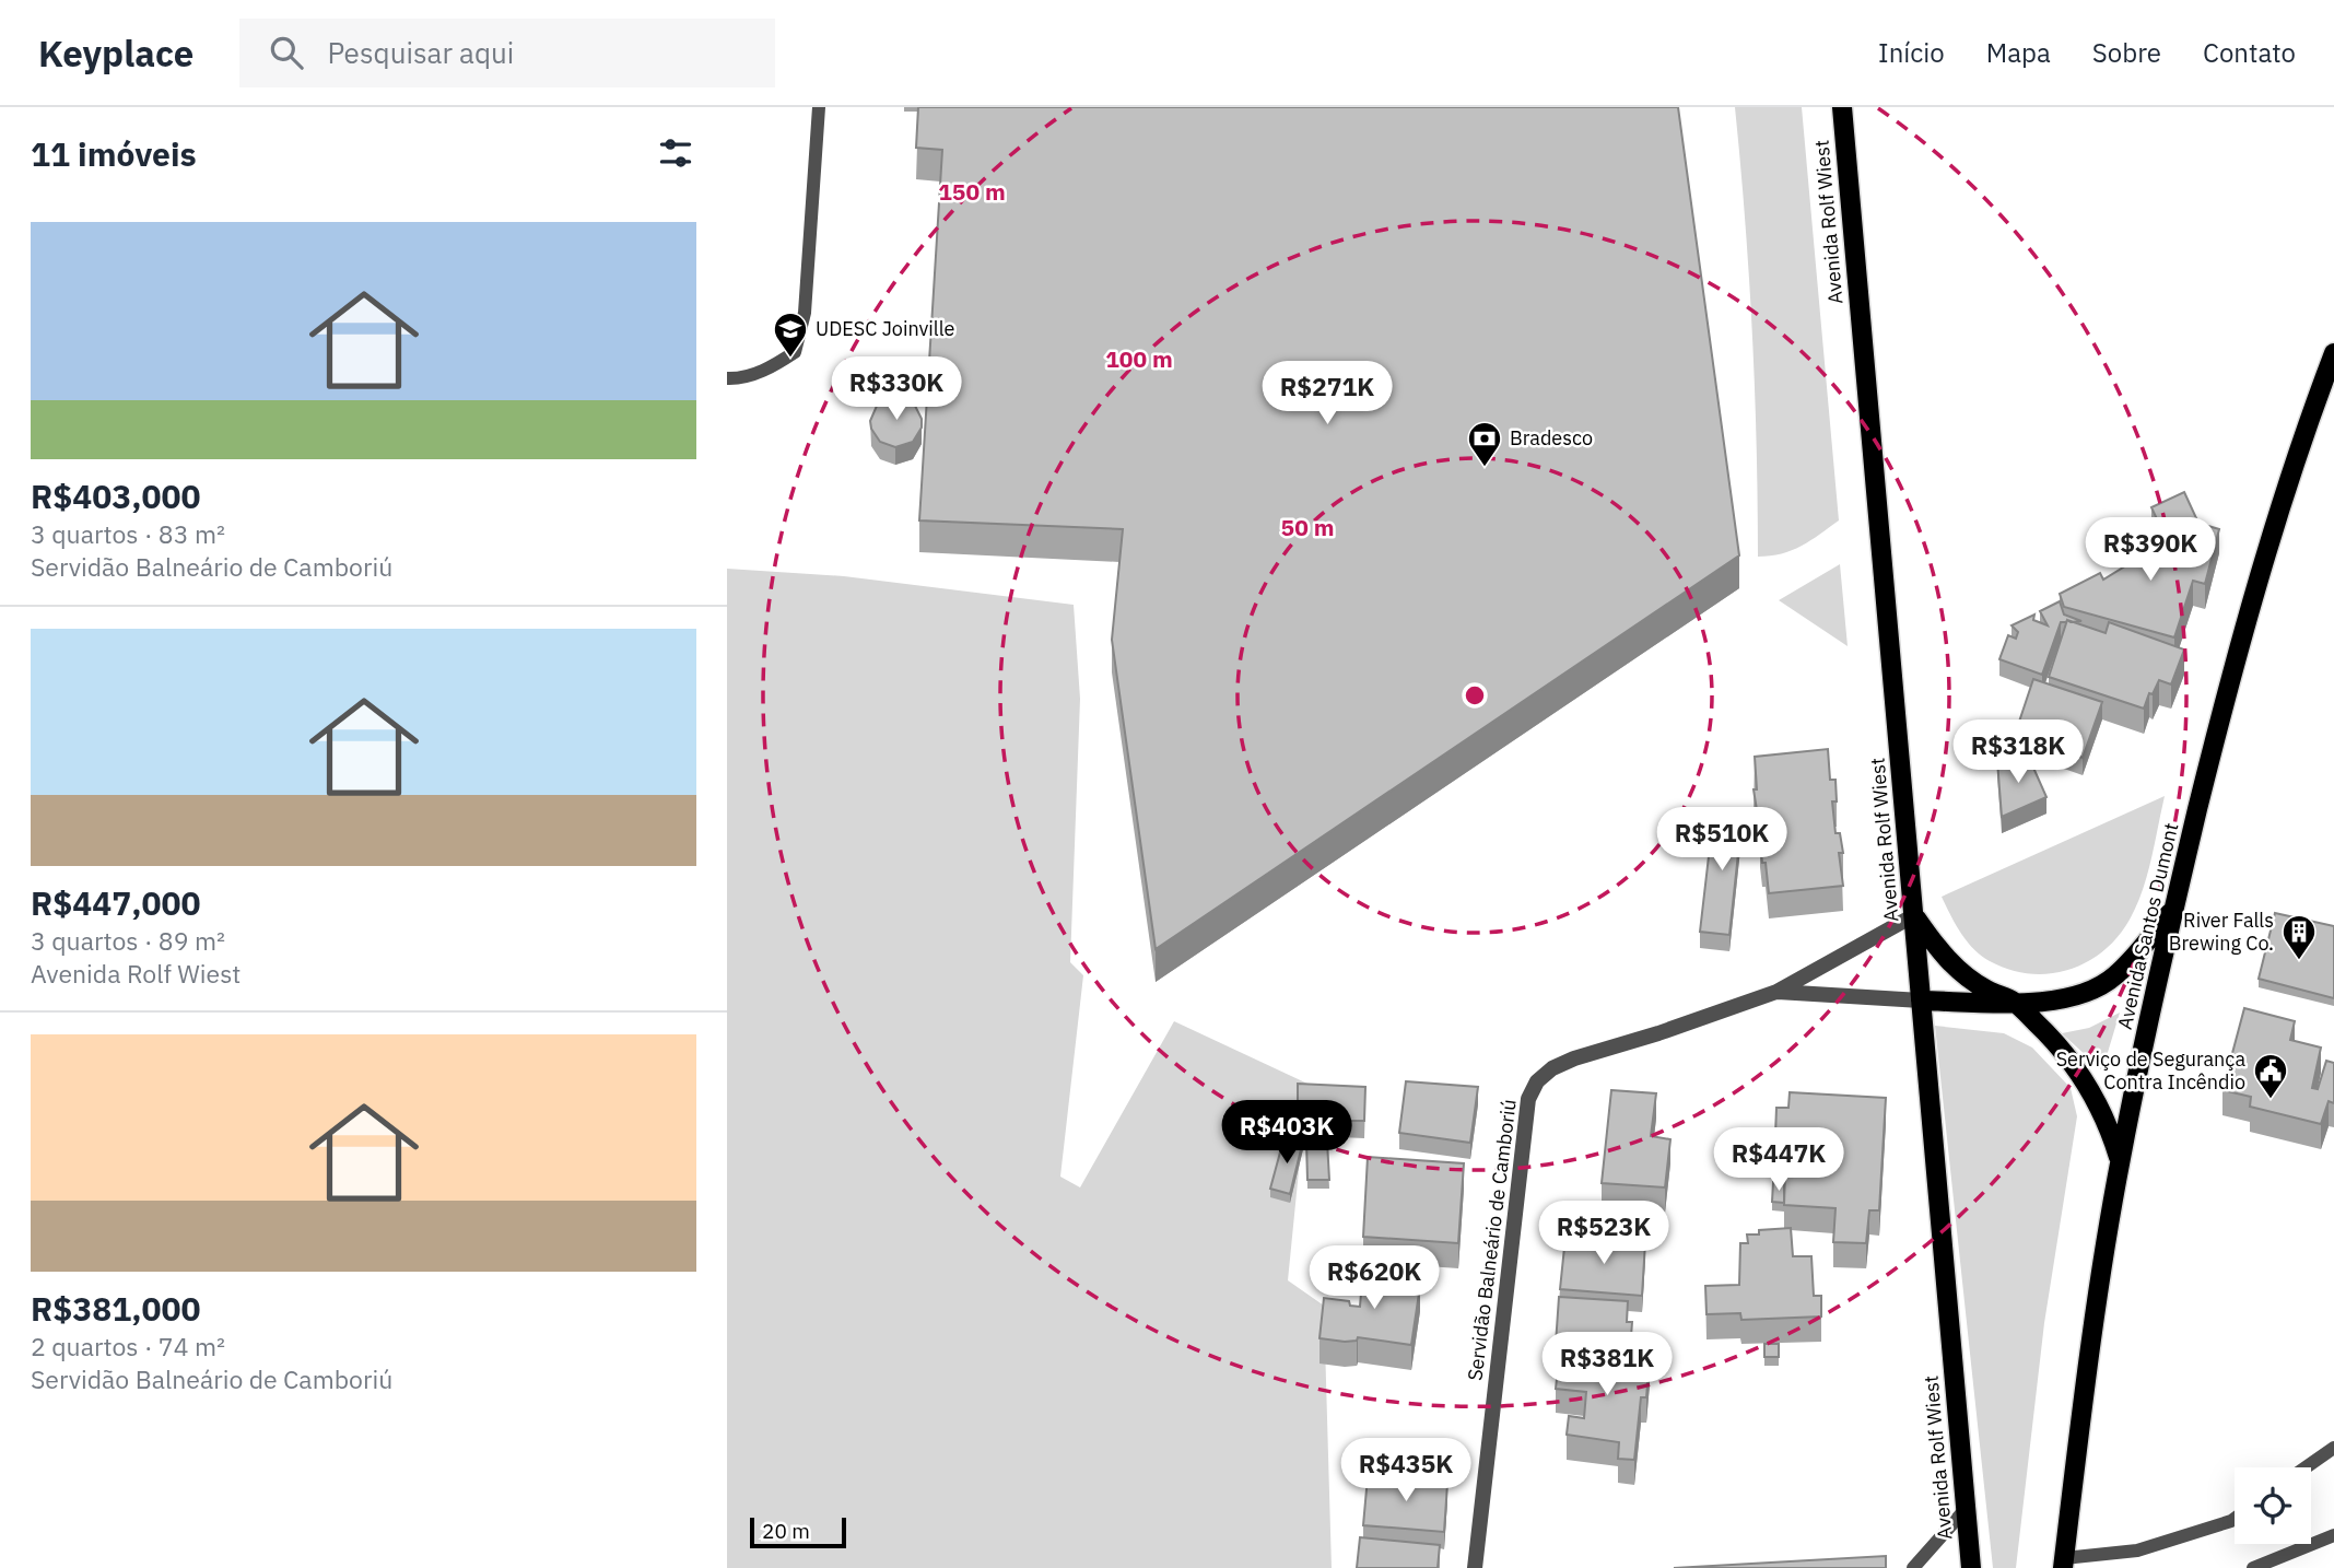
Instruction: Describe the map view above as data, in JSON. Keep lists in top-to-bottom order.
{
  "streets": {
    "main road": ["Avenida Rolf Wiest", "Avenida Santos Dumont"],
    "street": ["Servidão Balneário de Camboriú"]
  },
  "crossings": [
    ["Avenida Rolf Wiest", "Servidão Balneário de Camboriú"]
  ],
  "places": {
    "school or university": ["UDESC Joinville"],
    "bank": ["Bradesco"],
    "building": ["River Falls Brewing Co."],
    "public building": ["Serviço de Segurança Contra Incêndio"]
  },
  "scale_bar": "20 m",
  "page": {
    "header": "Keyplace",
    "search": "Pesquisar aqui",
    "nav": [
      "Início",
      "Mapa",
      "Sobre",
      "Contato"
    ],
    "heading": "11 imóveis",
    "list": [
      {
        "name": "R$403,000",
        "note": "3 quartos · 83 m² · Servidão Balneário de Camboriú"
      },
      {
        "name": "R$447,000",
        "note": "3 quartos · 89 m² · Avenida Rolf Wiest"
      },
      {
        "name": "R$381,000",
        "note": "2 quartos · 74 m² · Servidão Balneário de Camboriú"
      }
    ],
    "price": [
      "R$330K",
      "R$271K",
      "R$390K",
      "R$318K",
      "R$510K",
      "R$403K",
      "R$447K",
      "R$523K",
      "R$620K",
      "R$381K",
      "R$435K"
    ],
    "scale": "20 m"
  },
  "rings": ["150 m", "100 m", "50 m"]
}
